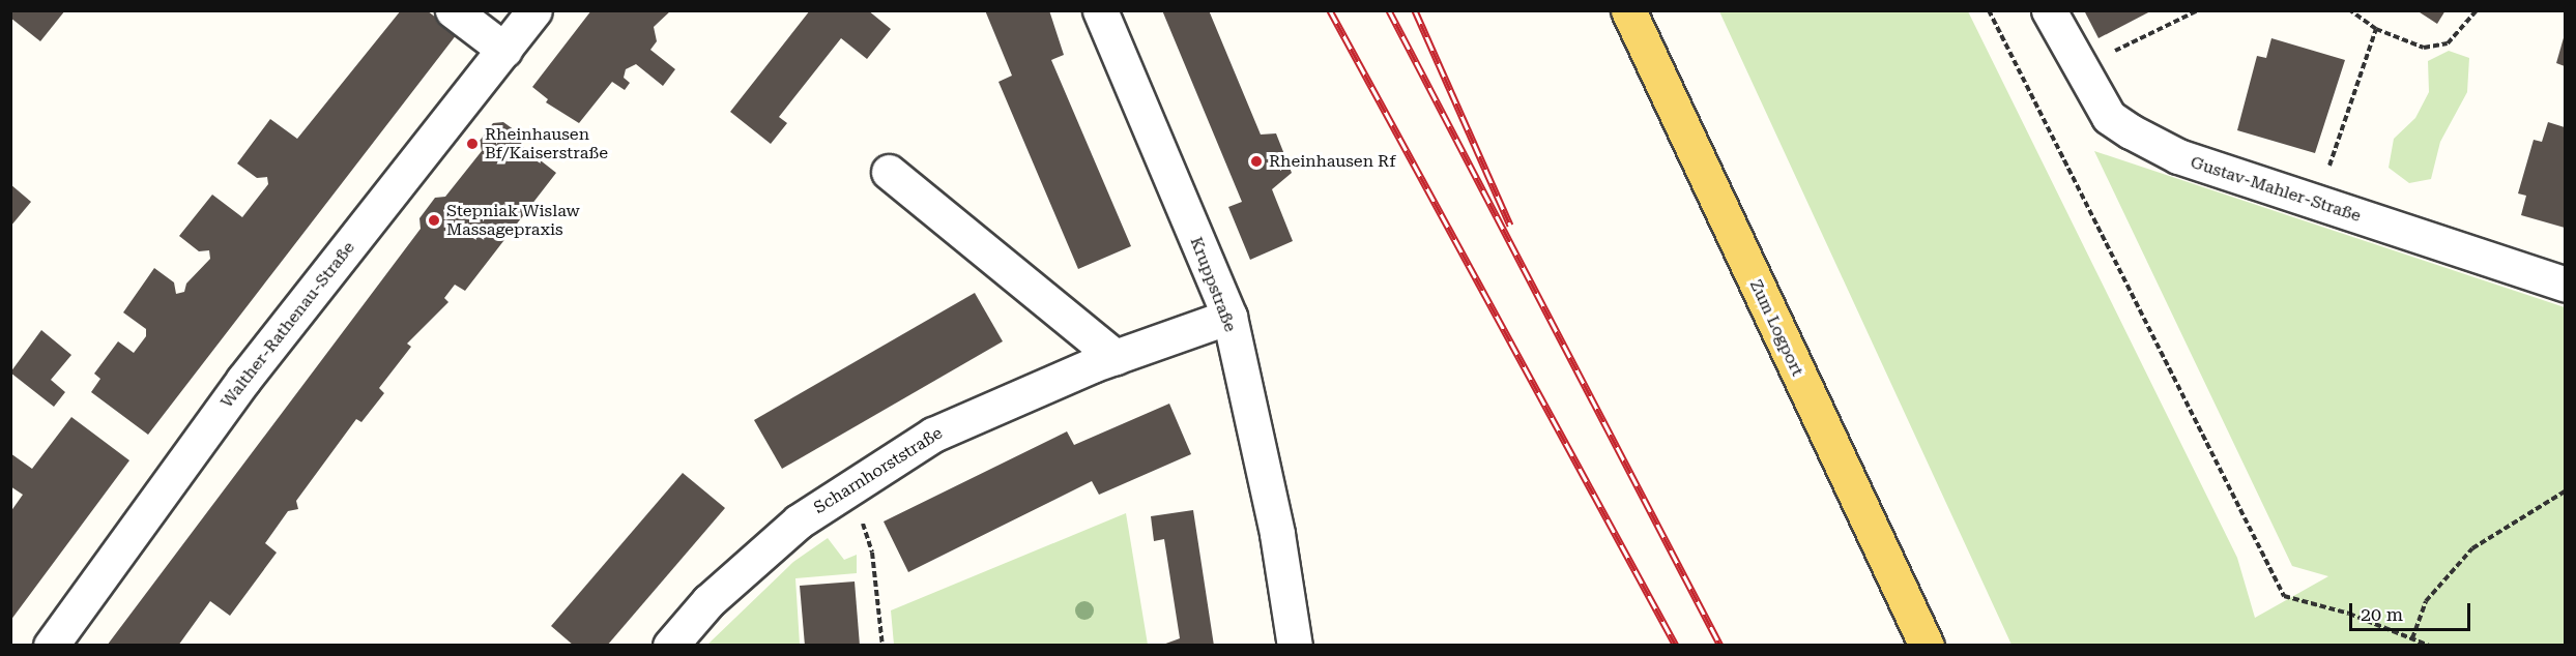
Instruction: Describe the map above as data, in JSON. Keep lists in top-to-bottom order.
{
  "streets": {
    "main road": ["Zum Logport"],
    "street": [
      "Gustav-Mahler-Straße",
      "Kruppstraße",
      "Walther-Rathenau-Straße",
      "Scharnhorststraße"
    ]
  },
  "crossings": [
    ["Kruppstraße", "Scharnhorststraße"]
  ],
  "places": ["Rheinhausen Bf/Kaiserstraße", "Rheinhausen Rf", "Stepniak Wislaw Massagepraxis"],
  "scale_bar": "20 m"
}
